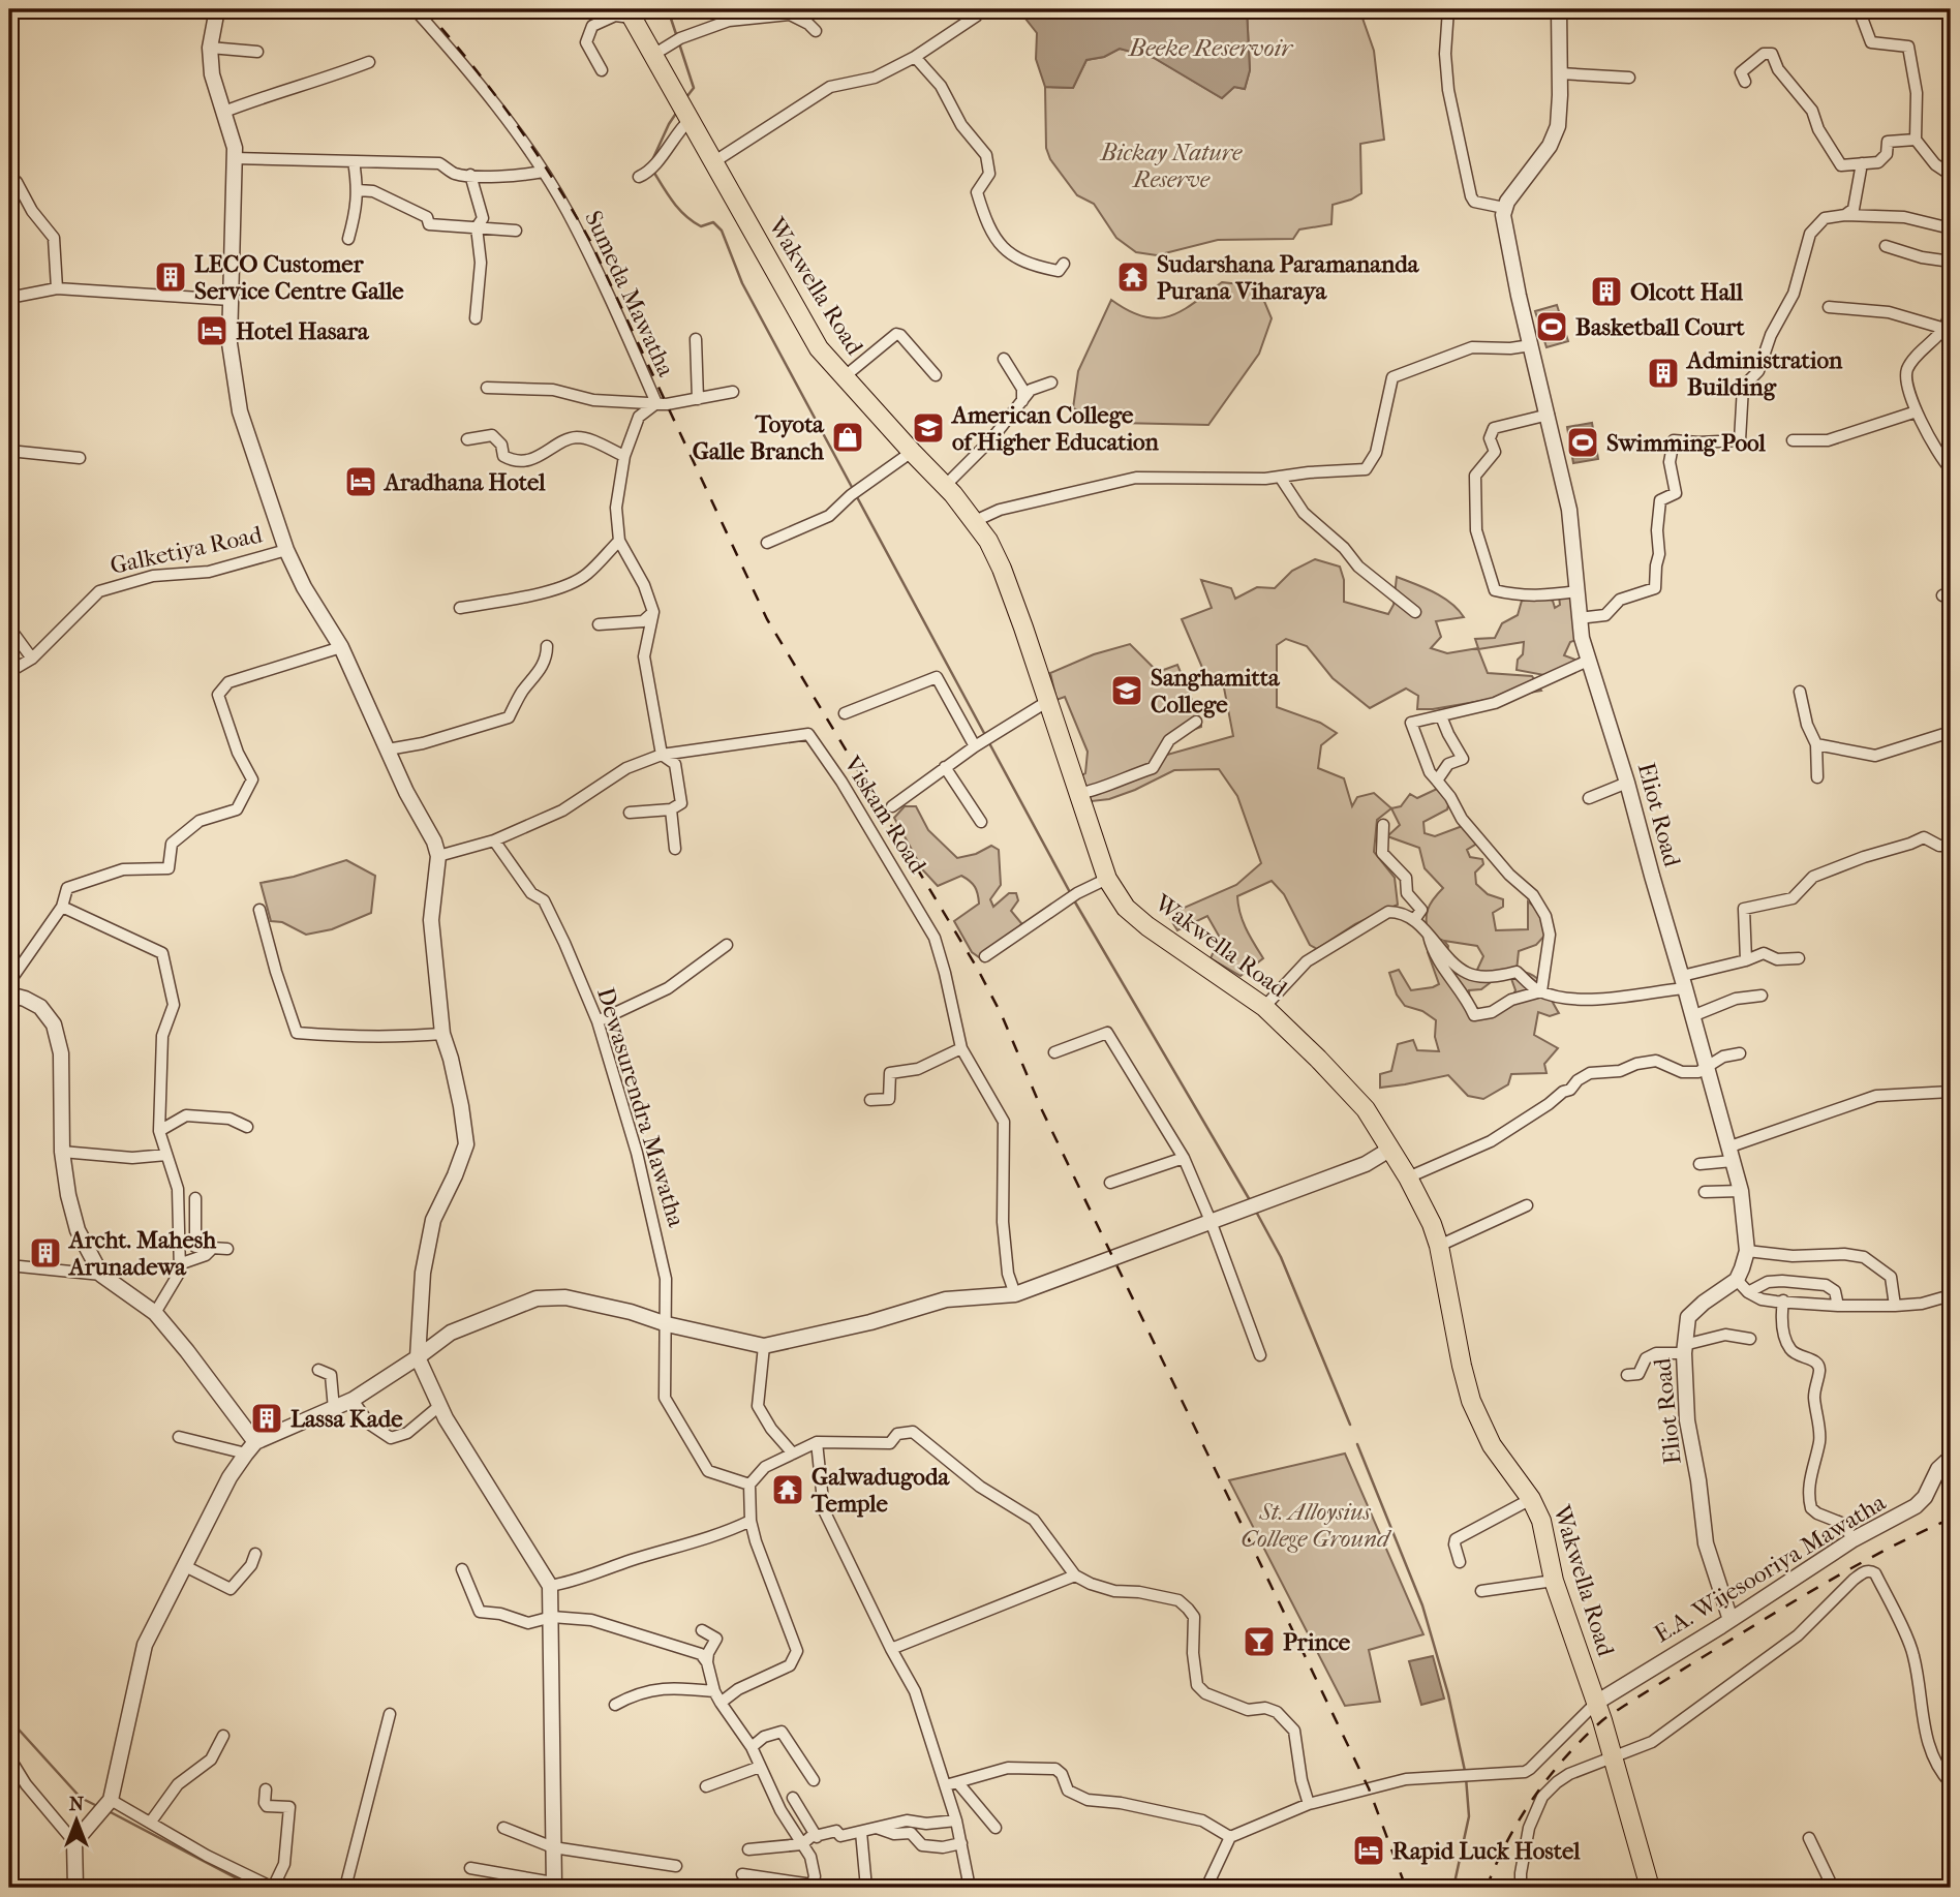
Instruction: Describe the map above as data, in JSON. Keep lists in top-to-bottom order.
{
  "streets": {
    "main road": ["Wakwella Road"],
    "street": [
      "Sumeda Mawatha",
      "Galketiya Road",
      "Viskam Road",
      "Eliot Road",
      "Dewasurendra Mawatha",
      "E.A. Wijesooriya Mawatha"
    ]
  },
  "crossings": [
    ["Wakwella Road", "E.A. Wijesooriya Mawatha"],
    ["Viskam Road", "Dewasurendra Mawatha"],
    ["Eliot Road", "E.A. Wijesooriya Mawatha"]
  ],
  "water": ["Beeke Reservoir"],
  "parks": ["Bickay Nature Reserve", "St. Alloysius College Ground"],
  "places": {
    "building": [
      "LECO Customer Service Centre Galle",
      "Olcott Hall",
      "Administration Building",
      "Archt. Mahesh Arunadewa",
      "Lassa Kade"
    ],
    "temple": ["Sudarshana Paramananda Purana Viharaya", "Galwadugoda Temple"],
    "sports": ["Basketball Court", "Swimming Pool"],
    "hotel": ["Hotel Hasara", "Aradhana Hotel", "Rapid Luck Hostel"],
    "school or university": ["American College of Higher Education", "Sanghamitta College"],
    "shop": ["Toyota Galle Branch"],
    "bar": ["Prince"]
  },
  "north": "top"
}
